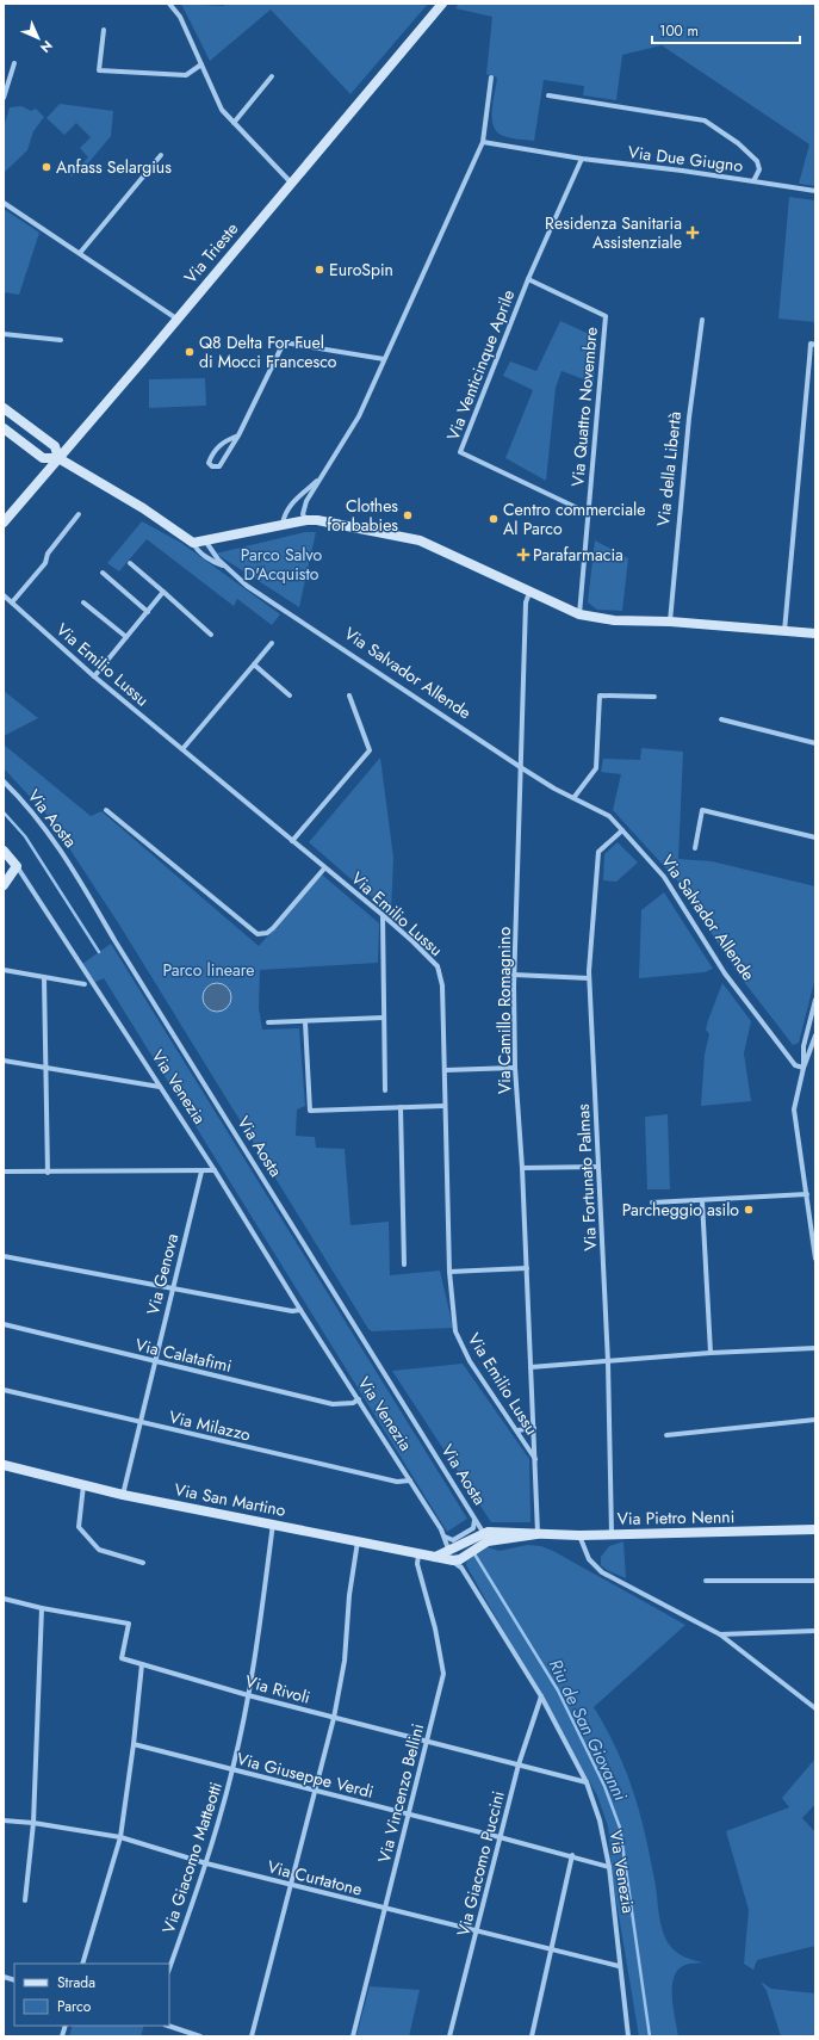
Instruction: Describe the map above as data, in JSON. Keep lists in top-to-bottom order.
{
  "streets": {
    "street": [
      "Via Due Giugno",
      "Via Trieste",
      "Via Venticinque Aprile",
      "Via Quattro Novembre",
      "Via della Libertà",
      "Via Emilio Lussu",
      "Via Salvador Allende",
      "Via Aosta",
      "Via Camillo Romagnino",
      "Via Venezia",
      "Via Fortunato Palmas",
      "Via Genova",
      "Via Calatafimi",
      "Via Milazzo",
      "Via San Martino",
      "Via Pietro Nenni",
      "Via Rivoli",
      "Via Giuseppe Verdi",
      "Via Vincenzo Bellini",
      "Via Giacomo Matteotti",
      "Via Giacomo Puccini",
      "Via Curtatone"
    ]
  },
  "crossings": [
    ["Via Due Giugno", "Via Venticinque Aprile"],
    ["Via Trieste", "Via Salvador Allende"],
    ["Via Venticinque Aprile", "Via Quattro Novembre"],
    ["Via Emilio Lussu", "Via Camillo Romagnino"],
    ["Via Salvador Allende", "Via Camillo Romagnino"],
    ["Via Salvador Allende", "Via Fortunato Palmas"],
    ["Via Aosta", "Via Pietro Nenni"],
    ["Via Camillo Romagnino", "Via Pietro Nenni"],
    ["Via Venezia", "Via Calatafimi"],
    ["Via Venezia", "Via Milazzo"],
    ["Via Venezia", "Via San Martino"],
    ["Via Venezia", "Via Pietro Nenni"],
    ["Via Venezia", "Via Rivoli"],
    ["Via Venezia", "Via Giuseppe Verdi"],
    ["Via Venezia", "Via Giacomo Puccini"],
    ["Via Venezia", "Via Curtatone"],
    ["Via Fortunato Palmas", "Via Pietro Nenni"],
    ["Via Genova", "Via Calatafimi"],
    ["Via Genova", "Via Milazzo"],
    ["Via Genova", "Via San Martino"],
    ["Via San Martino", "Via Pietro Nenni"],
    ["Via San Martino", "Via Vincenzo Bellini"],
    ["Via San Martino", "Via Giacomo Matteotti"],
    ["Via Rivoli", "Via Vincenzo Bellini"],
    ["Via Rivoli", "Via Giacomo Matteotti"],
    ["Via Rivoli", "Via Giacomo Puccini"],
    ["Via Giuseppe Verdi", "Via Vincenzo Bellini"],
    ["Via Giuseppe Verdi", "Via Giacomo Matteotti"],
    ["Via Giuseppe Verdi", "Via Giacomo Puccini"],
    ["Via Vincenzo Bellini", "Via Curtatone"],
    ["Via Giacomo Matteotti", "Via Curtatone"],
    ["Via Giacomo Puccini", "Via Curtatone"]
  ],
  "water": ["Riu de San Giovanni"],
  "parks": ["Parco Salvo D'Acquisto", "Parco lineare"],
  "places": {
    "other": [
      "Anfass Selargius",
      "EuroSpin",
      "Q8 Delta For Fuel di Mocci Francesco",
      "Clothes for babies",
      "Centro commerciale Al Parco",
      "Parcheggio asilo"
    ],
    "health": ["Residenza Sanitaria Assistenziale", "Parafarmacia"]
  },
  "legend": ["Strada", "Parco"],
  "scale_bar": "100 m",
  "north": "bottom right"
}
